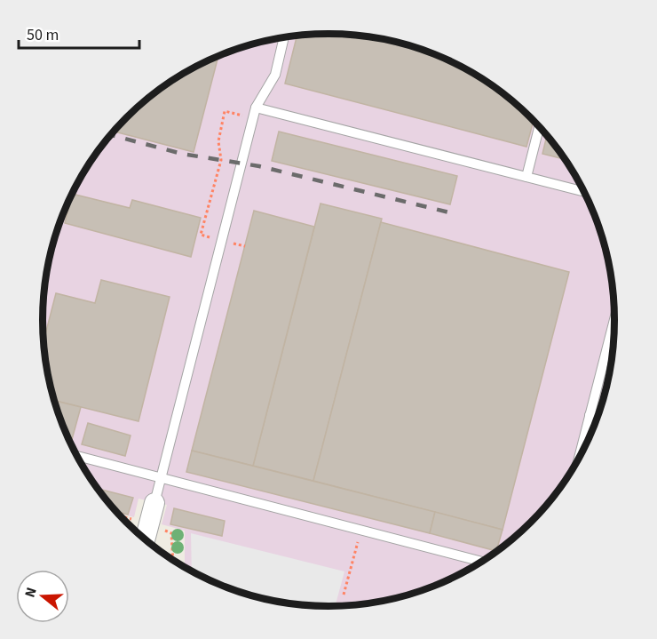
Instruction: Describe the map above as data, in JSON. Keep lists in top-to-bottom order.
{
  "scale_bar": "50 m",
  "north": "left"
}
